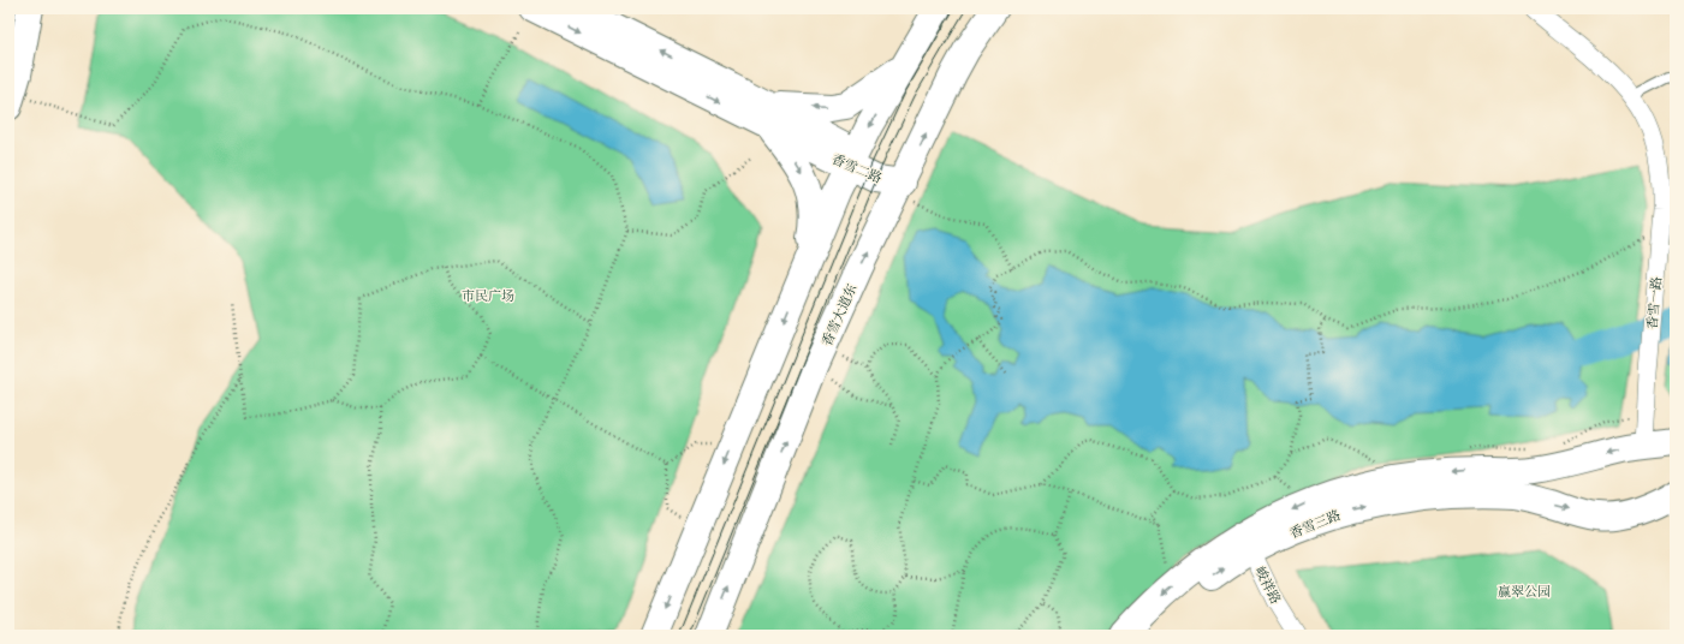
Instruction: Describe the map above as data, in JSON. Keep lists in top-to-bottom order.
{
  "streets": {
    "street": [
      "香雪二路",
      "香雪一路",
      "香雪大道东",
      "香雪三路",
      "峻祥路"
    ]
  },
  "crossings": [
    ["香雪二路", "香雪大道东"],
    ["香雪一路", "香雪三路"],
    ["香雪三路", "峻祥路"]
  ],
  "parks": ["市民广场", "赢翠公园"]
}
